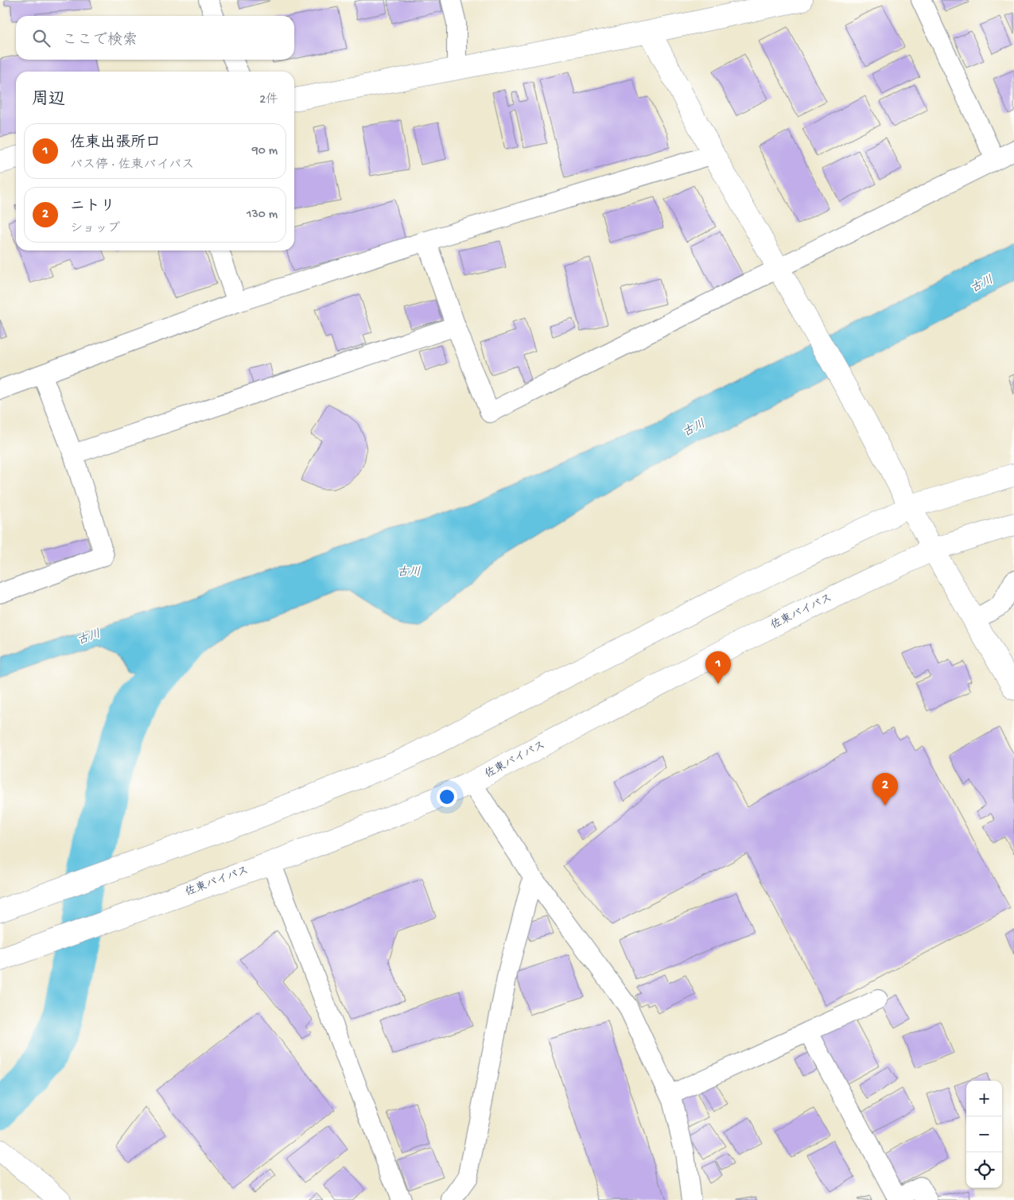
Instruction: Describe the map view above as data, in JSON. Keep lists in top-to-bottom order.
{
  "streets": {
    "main road": ["佐東バイパス"]
  },
  "water": ["古川"],
  "page": {
    "search": "ここで検索",
    "heading": ["周辺", "2件"],
    "list": [
      {
        "mark": "1",
        "name": "佐東出張所口",
        "note": "バス停 · 佐東バイパス",
        "value": "90 m"
      },
      {
        "mark": "2",
        "name": "ニトリ",
        "note": "ショップ",
        "value": "130 m"
      }
    ],
    "pins": ["1", "2"],
    "map_buttons": ["+", "−"]
  }
}
